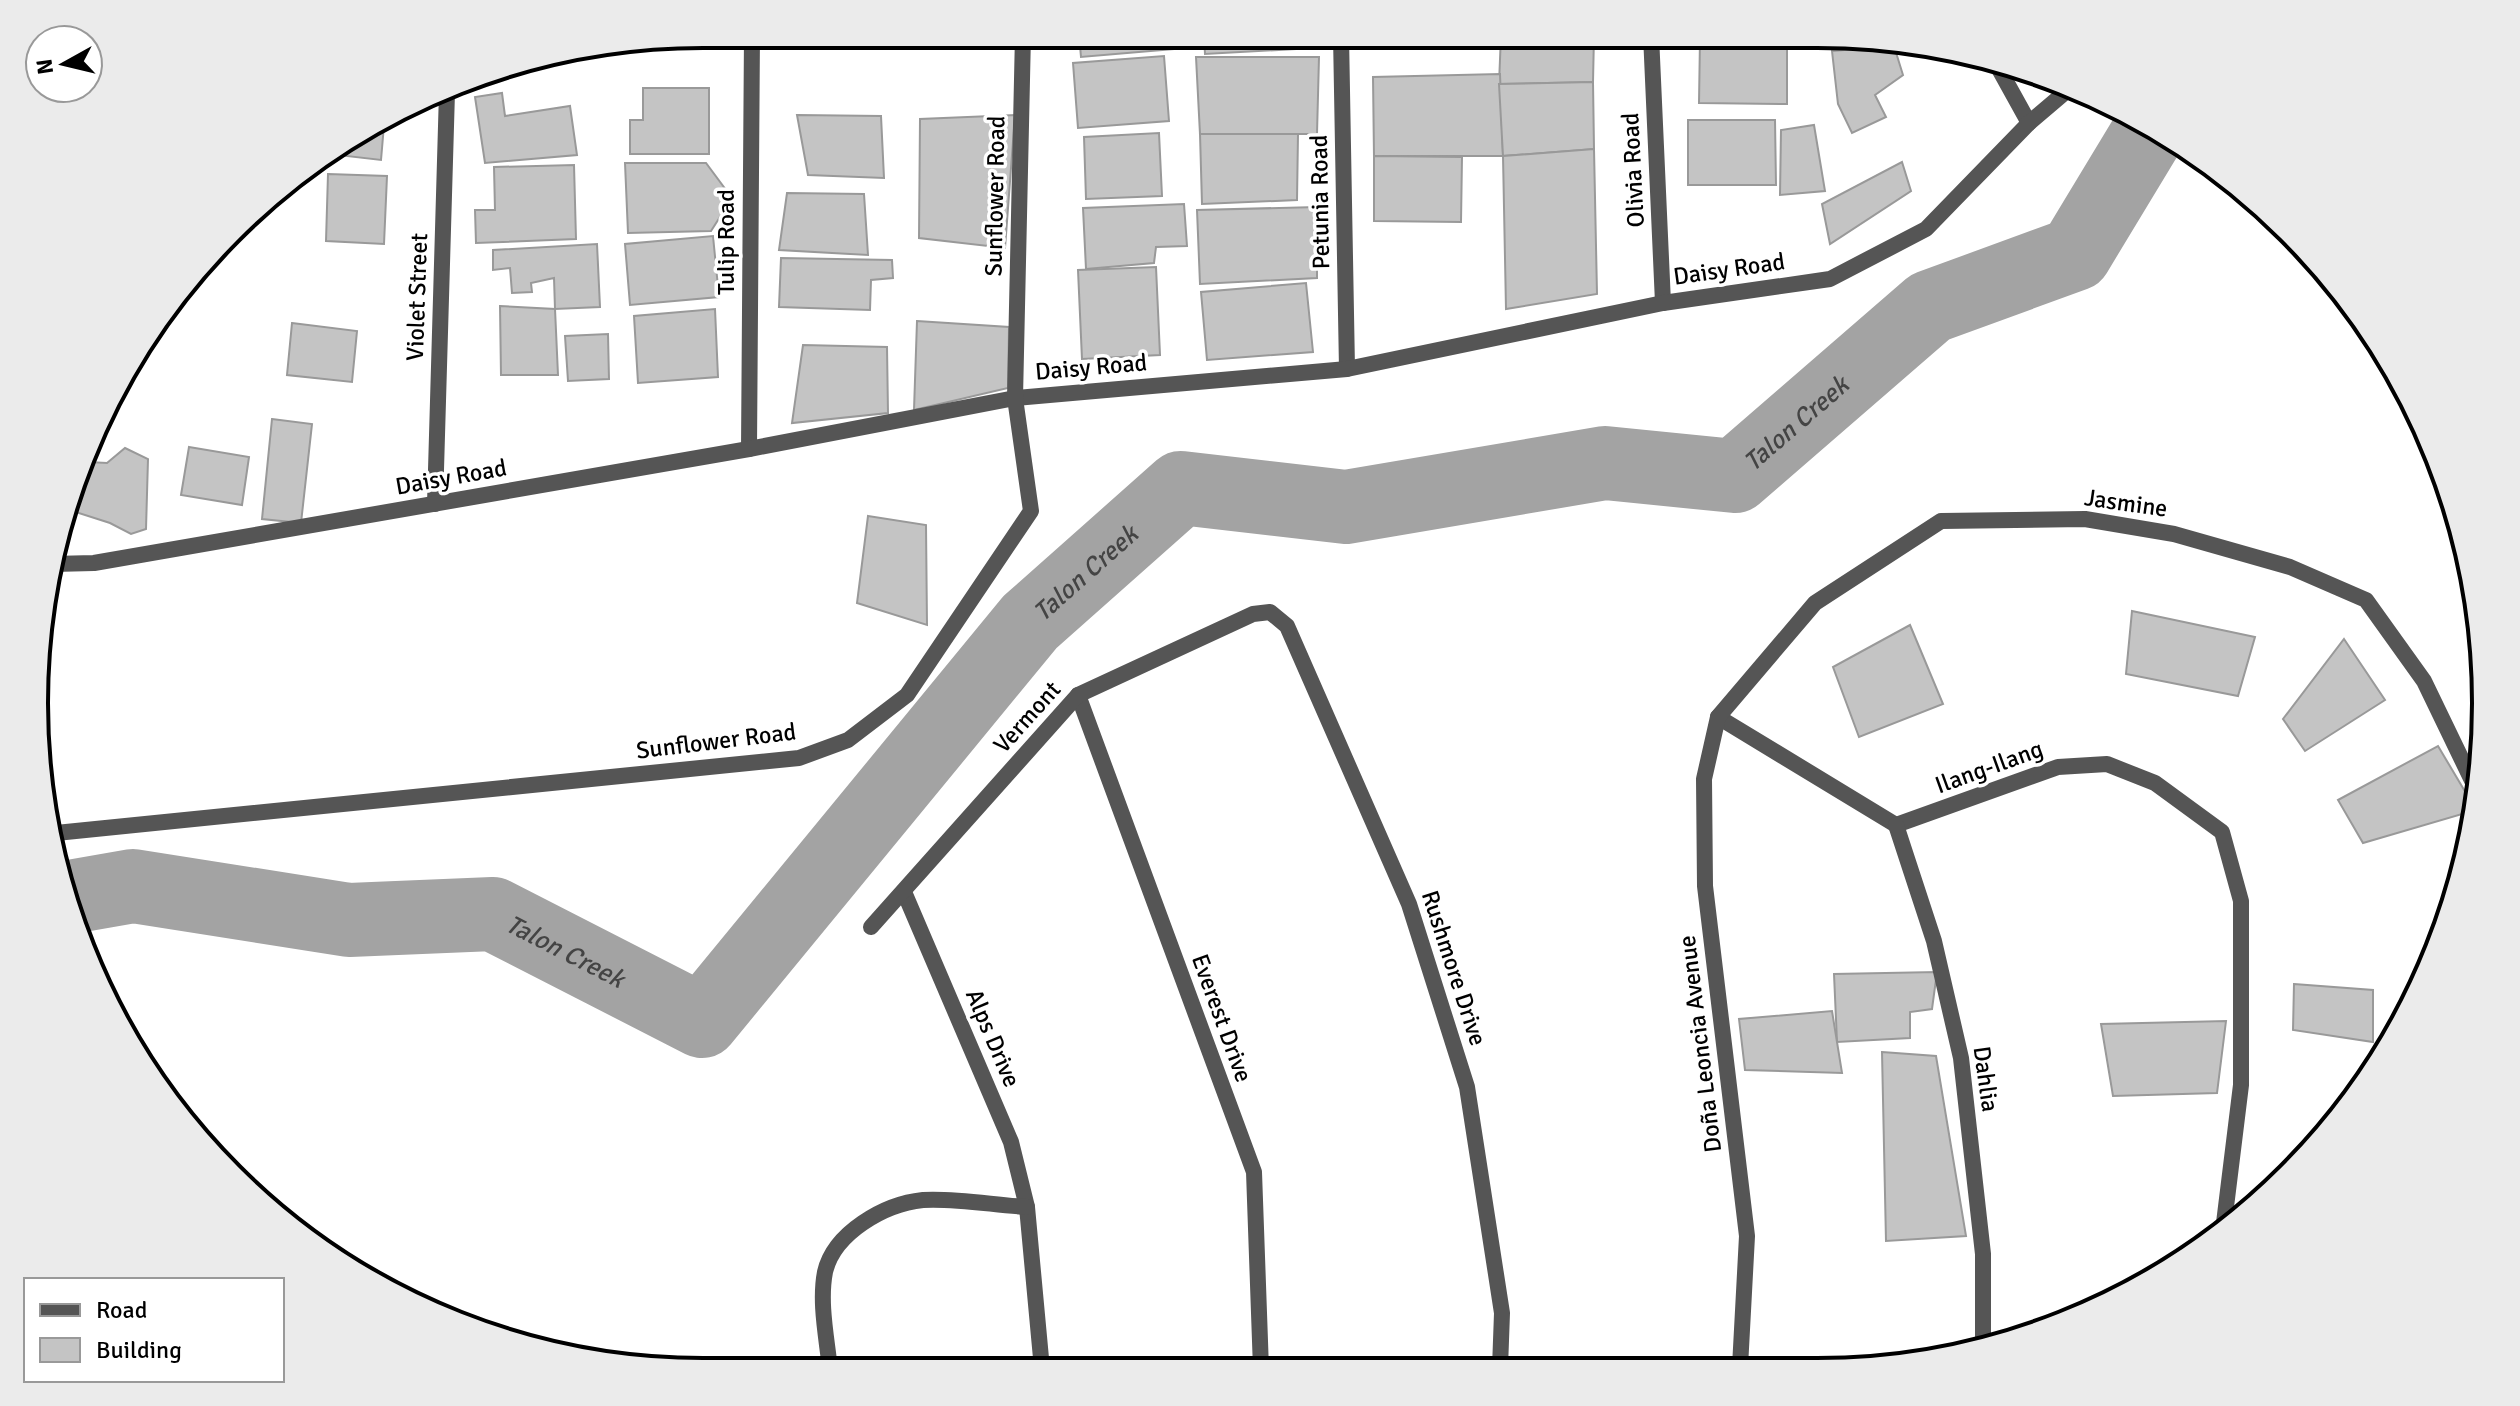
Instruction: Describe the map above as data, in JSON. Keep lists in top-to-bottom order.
{
  "streets": {
    "street": [
      "Olivia Road",
      "Sunflower Road",
      "Petunia Road",
      "Tulip Road",
      "Daisy Road",
      "Violet Street",
      "Jasmine",
      "Vermont",
      "Ilang-Ilang",
      "Rushmore Drive",
      "Everest Drive",
      "Alps Drive",
      "Doña Leoncia Avenue",
      "Dahlia"
    ]
  },
  "crossings": [
    ["Olivia Road", "Daisy Road"],
    ["Sunflower Road", "Daisy Road"],
    ["Petunia Road", "Daisy Road"],
    ["Tulip Road", "Daisy Road"],
    ["Daisy Road", "Violet Street"],
    ["Jasmine", "Doña Leoncia Avenue"],
    ["Vermont", "Rushmore Drive"],
    ["Vermont", "Everest Drive"],
    ["Vermont", "Alps Drive"],
    ["Ilang-Ilang", "Dahlia"]
  ],
  "water": ["Talon Creek"],
  "legend": ["Road", "Building"],
  "north": "left"
}
